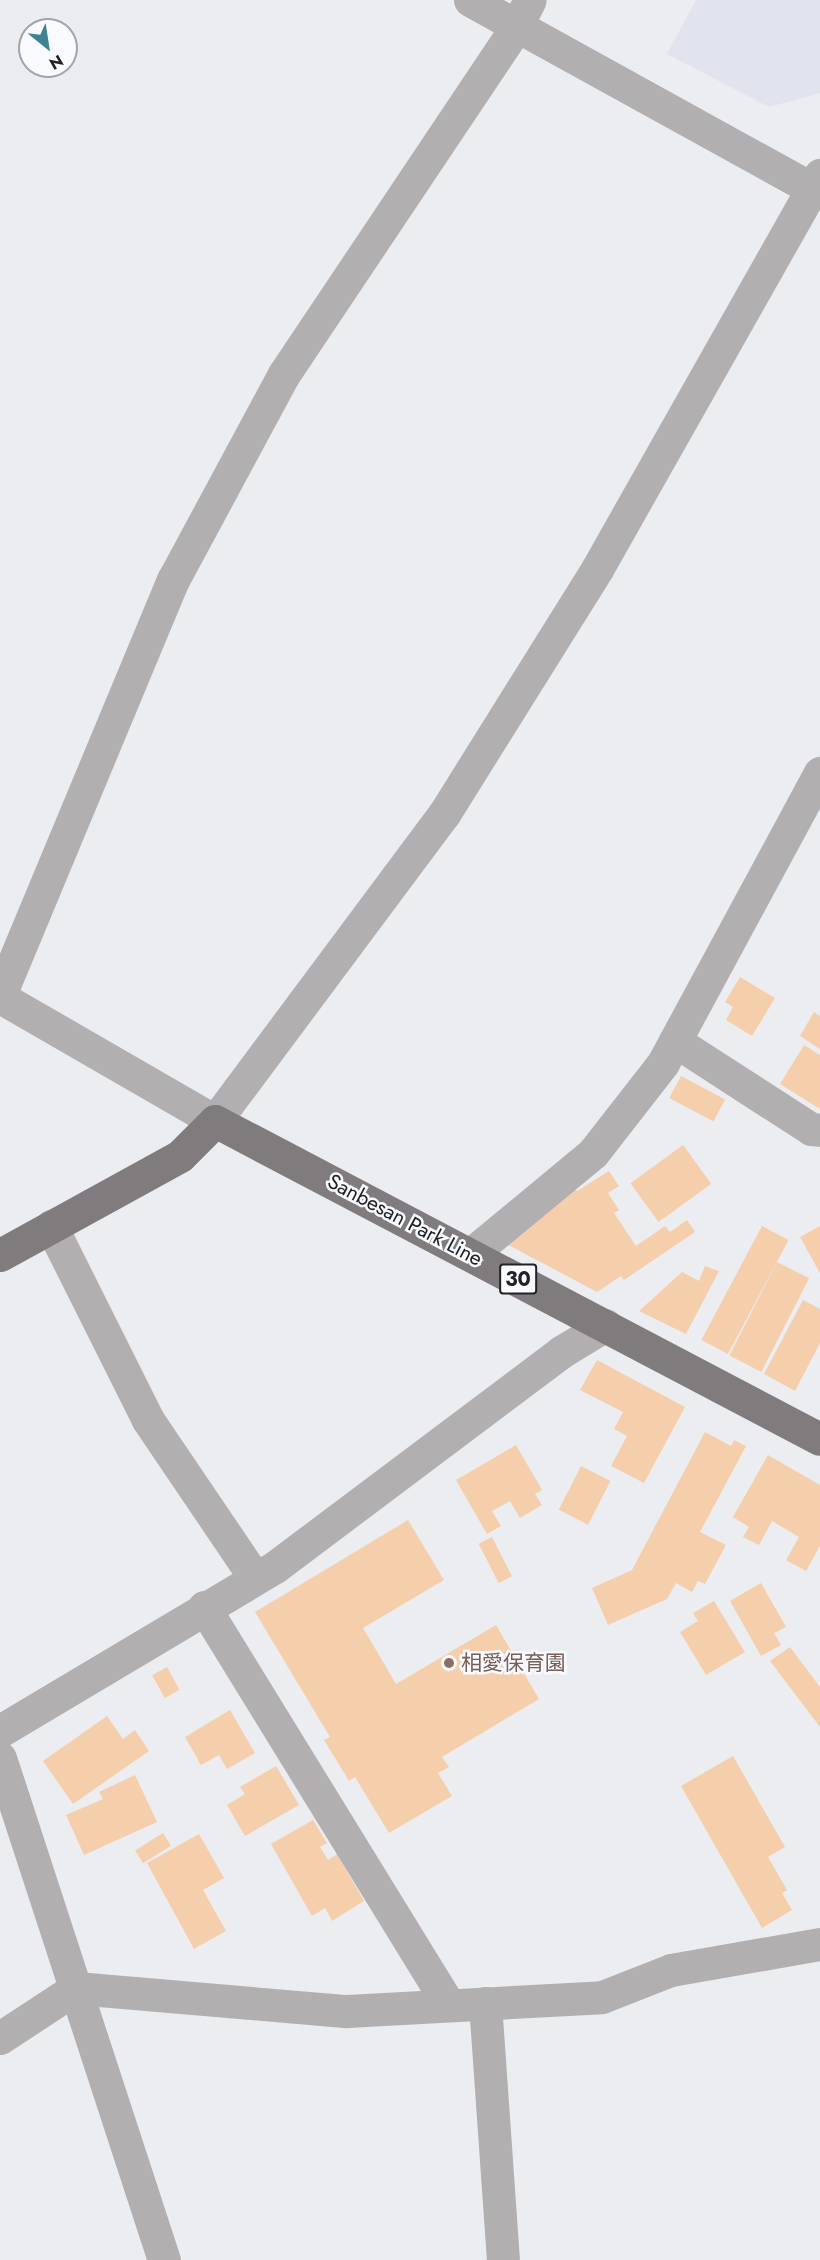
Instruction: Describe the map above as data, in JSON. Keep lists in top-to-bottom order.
{
  "streets": {
    "main road": ["Sanbesan Park Line", "30"]
  },
  "places": ["相愛保育園"],
  "north": "bottom right"
}
